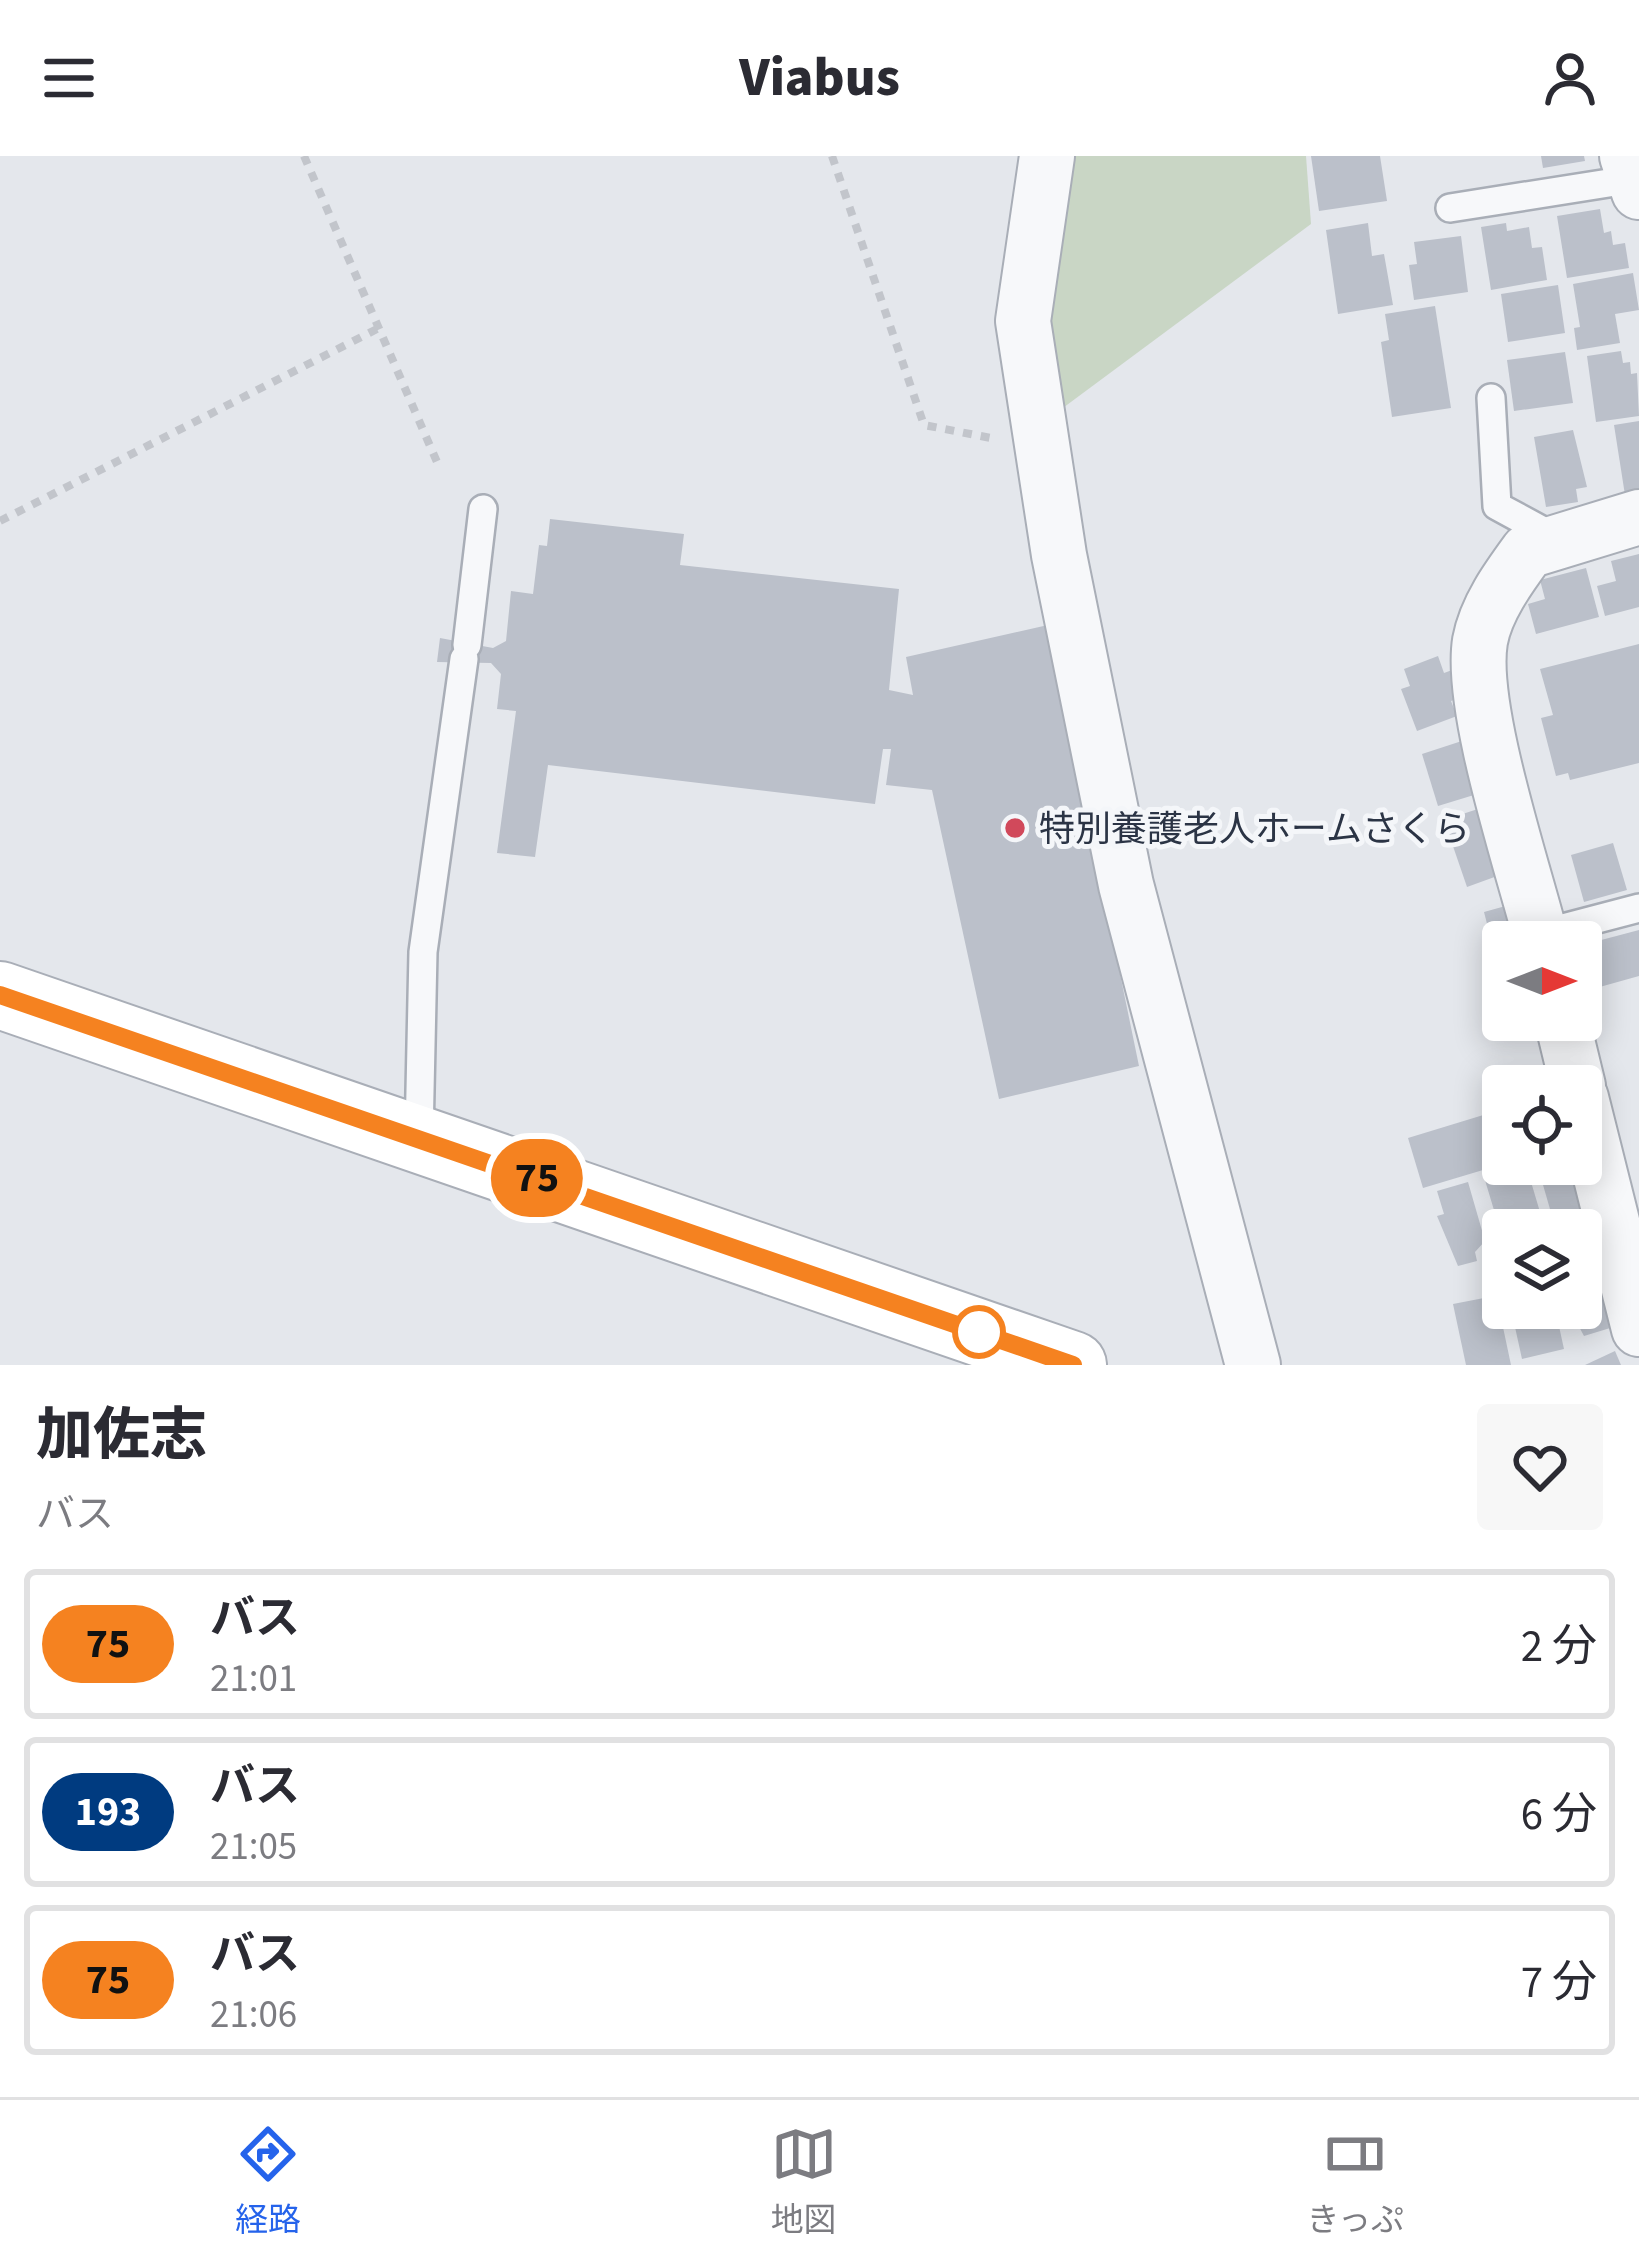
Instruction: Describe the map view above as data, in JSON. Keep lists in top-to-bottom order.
{
  "places": ["特別養護老人ホームさくら"],
  "lines": ["bus line 75"],
  "north": "right",
  "page": {
    "header": "Viabus",
    "on_map": "75",
    "heading": ["加佐志", "バス"],
    "list": [
      {
        "mark": "75",
        "name": "バス",
        "note": "21:01",
        "value": "2 分"
      },
      {
        "mark": "193",
        "name": "バス",
        "note": "21:05",
        "value": "6 分"
      },
      {
        "mark": "75",
        "name": "バス",
        "note": "21:06",
        "value": "7 分"
      }
    ],
    "tabs": ["経路", "地図", "きっぷ"]
  }
}
